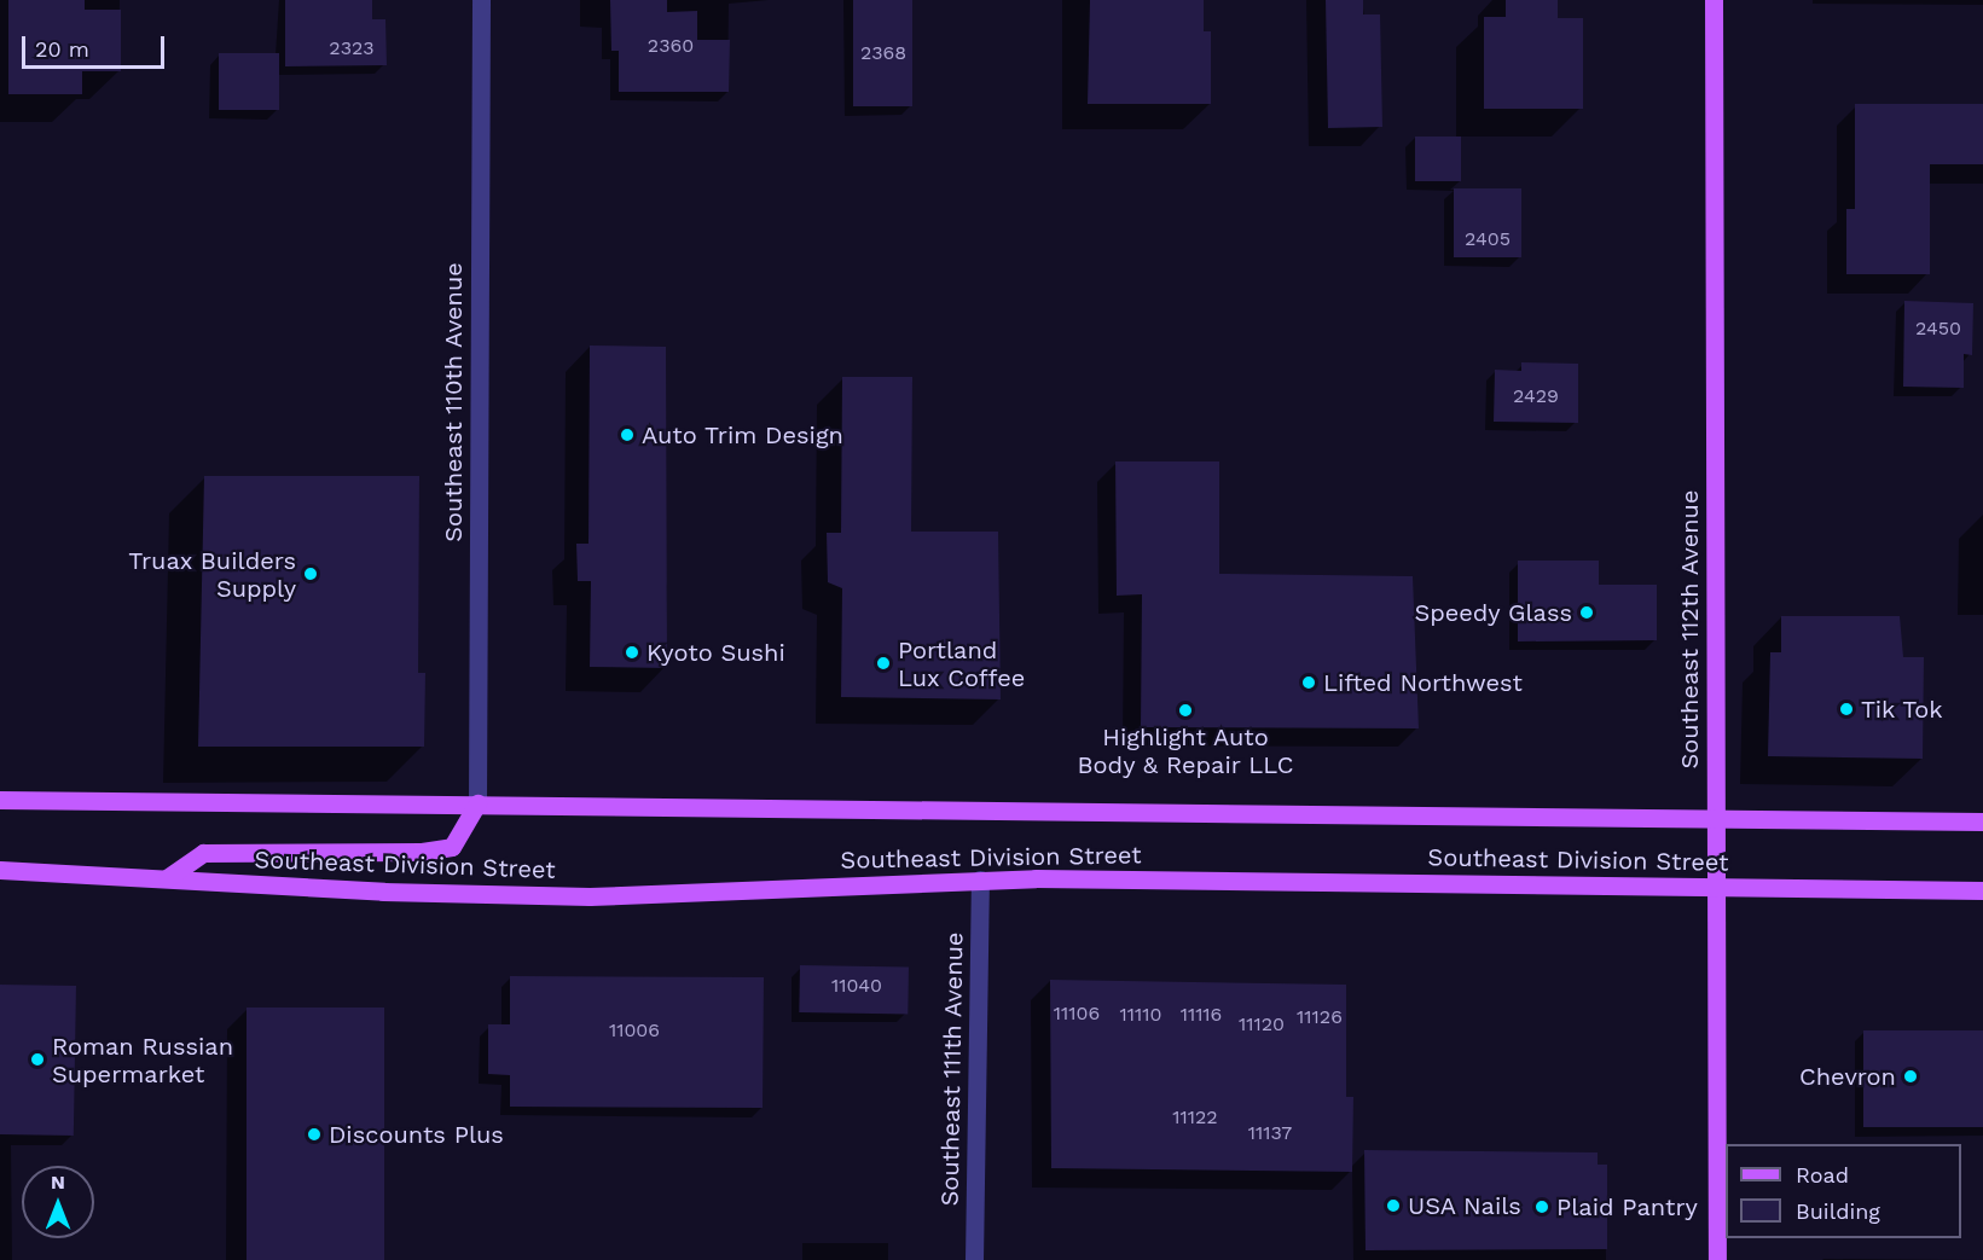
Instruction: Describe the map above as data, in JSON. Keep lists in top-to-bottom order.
{
  "streets": {
    "main road": ["Southeast 112th Avenue", "Southeast Division Street"],
    "street": ["Southeast 110th Avenue", "Southeast 111th Avenue"]
  },
  "crossings": [
    ["Southeast 110th Avenue", "Southeast Division Street"],
    ["Southeast 112th Avenue", "Southeast Division Street"],
    ["Southeast Division Street", "Southeast 111th Avenue"]
  ],
  "places": [
    "Auto Trim Design",
    "Truax Builders Supply",
    "Speedy Glass",
    "Kyoto Sushi",
    "Portland Lux Coffee",
    "Lifted Northwest",
    "Tik Tok",
    "Highlight Auto Body & Repair LLC",
    "Roman Russian Supermarket",
    "Chevron",
    "Discounts Plus",
    "USA Nails",
    "Plaid Pantry"
  ],
  "house_numbers": [
    "2360",
    "2323",
    "2368",
    "2405",
    "2450",
    "2429",
    "11040",
    "11106",
    "11110",
    "11116",
    "11126",
    "11120",
    "11006",
    "11122",
    "11137"
  ],
  "legend": ["Road", "Building"],
  "scale_bar": "20 m",
  "north": "top"
}
